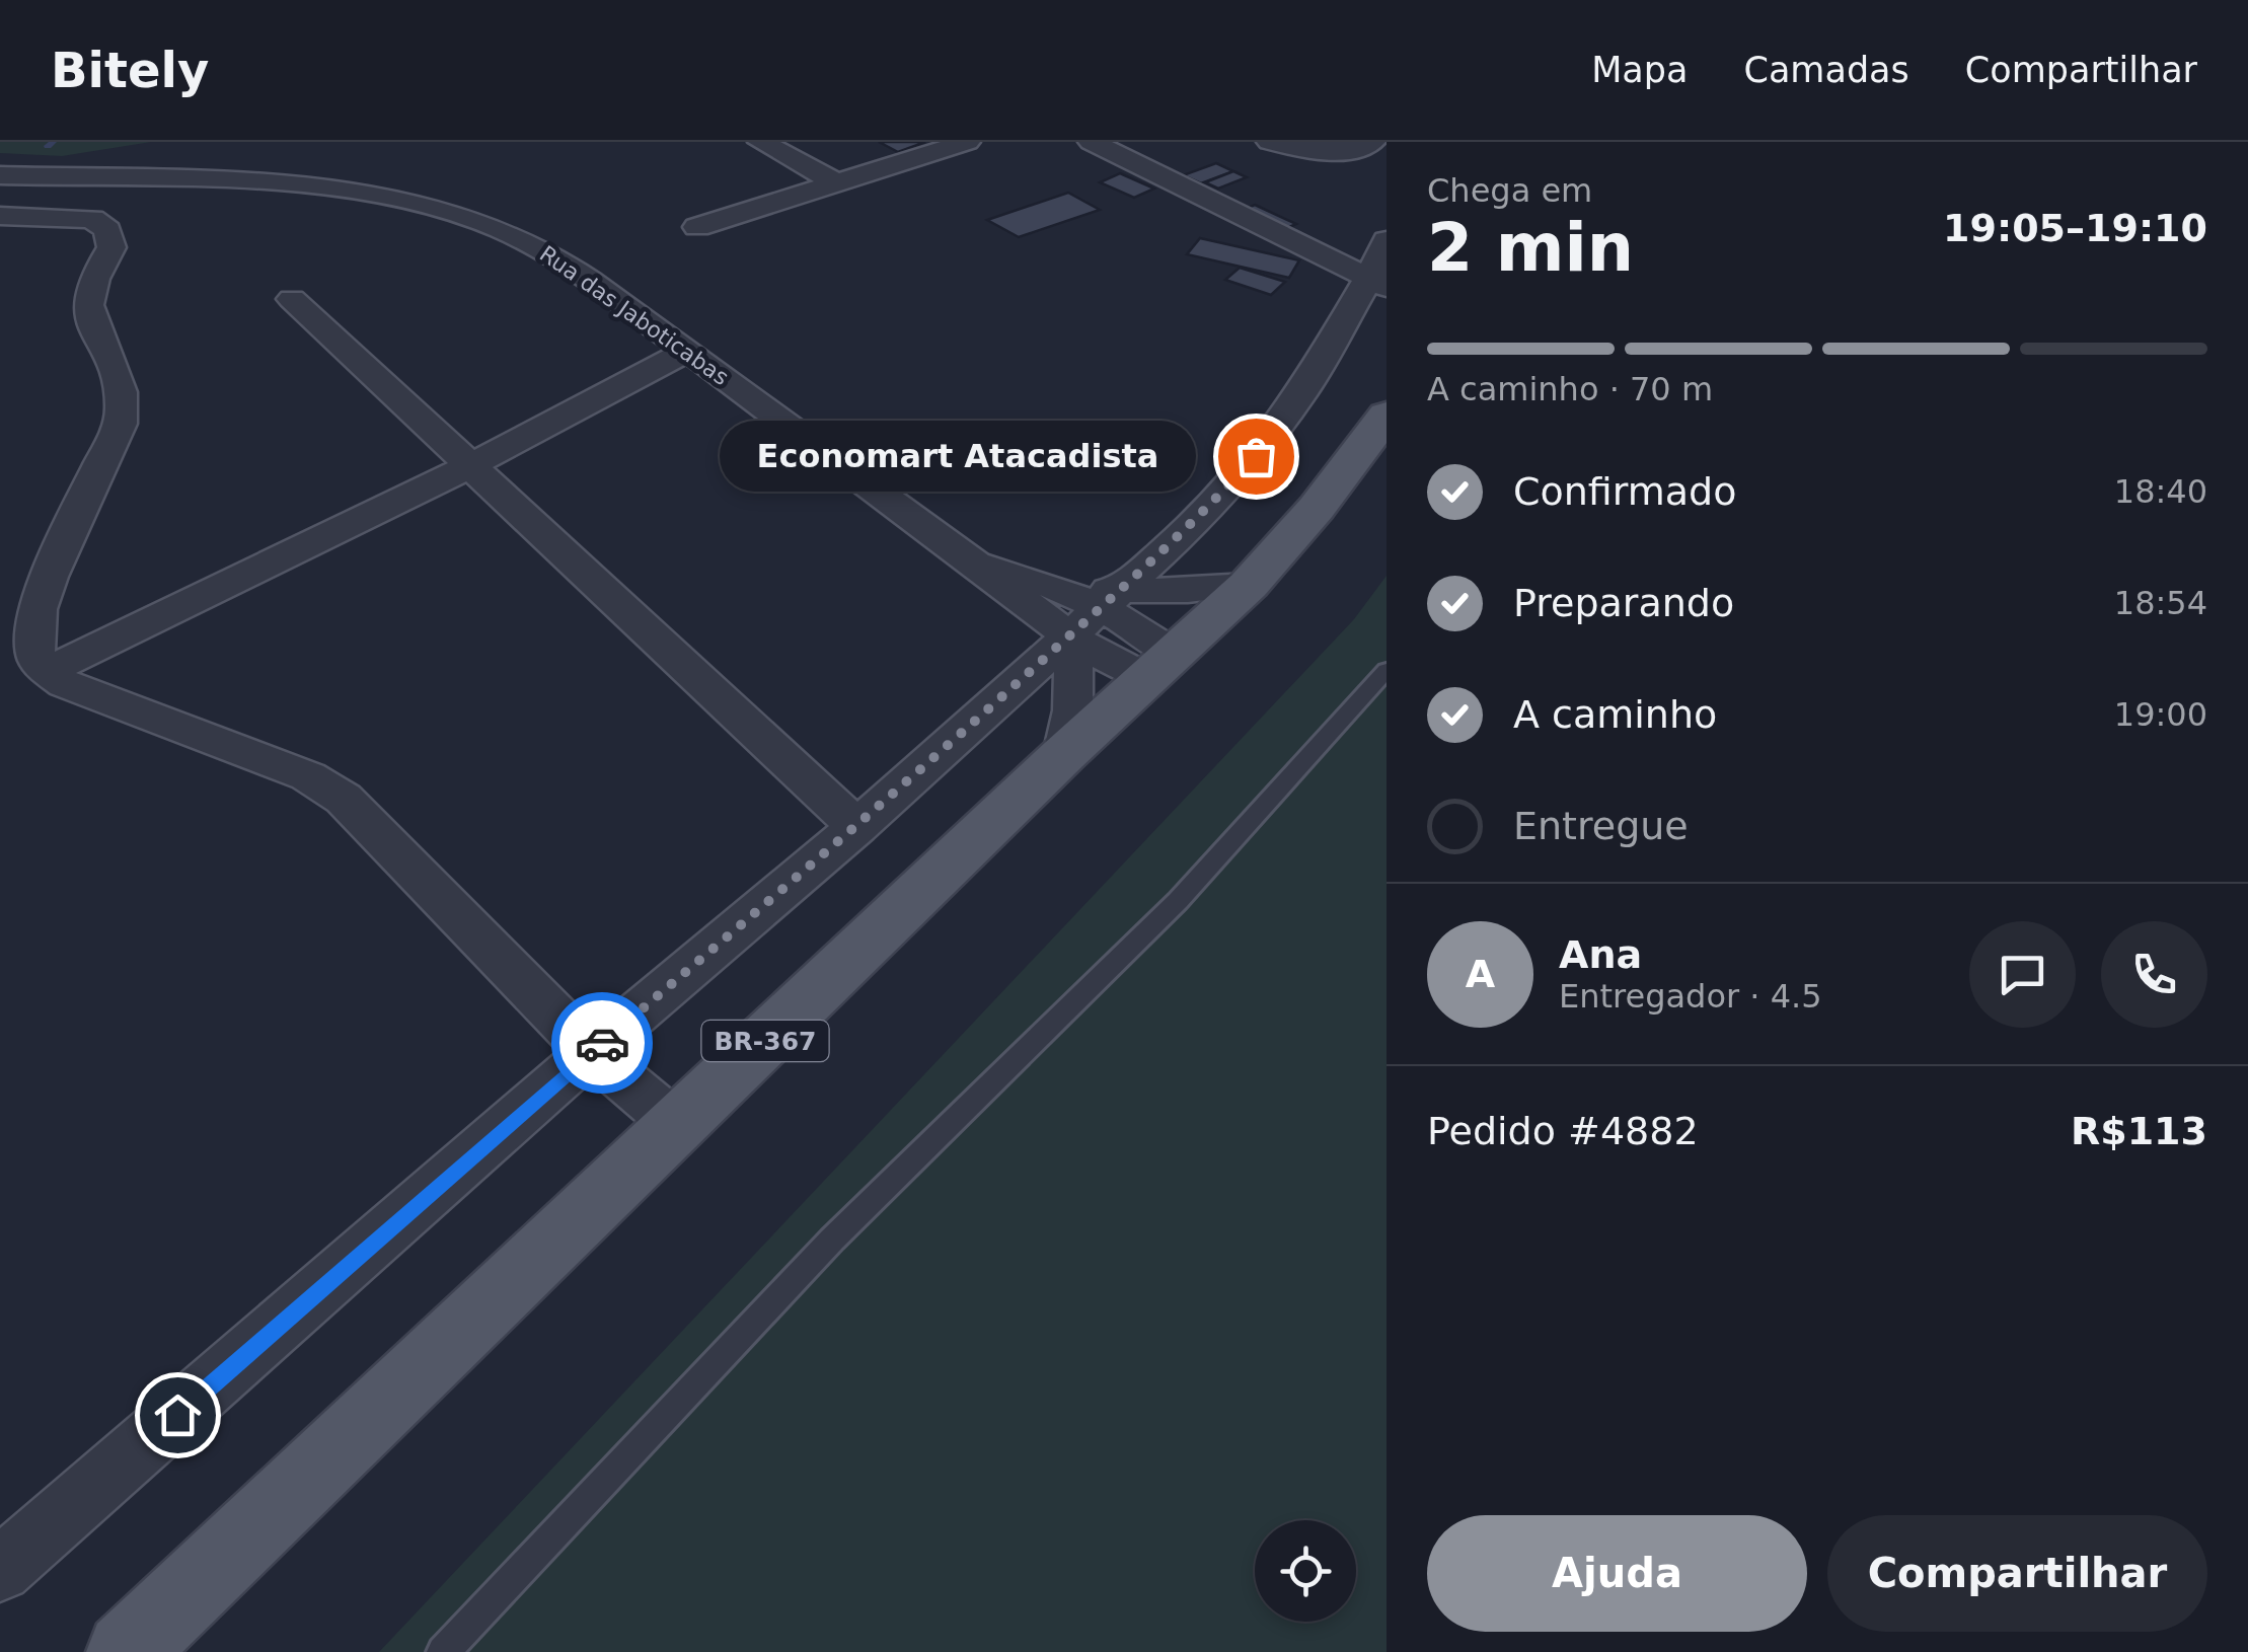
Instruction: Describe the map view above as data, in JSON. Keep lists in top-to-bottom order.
{
  "streets": {
    "main road": ["BR-367"],
    "street": ["Rua das Jaboticabas"]
  },
  "crossings": [
    ["Rua das Jaboticabas", "BR-367"]
  ],
  "places": ["Economart Atacadista"],
  "page": {
    "header": "Bitely",
    "nav": ["Mapa", "Camadas", "Compartilhar"],
    "heading": ["2 min", "Chega em", "19:05–19:10"],
    "panel": [
      "Ana",
      "Entregador · 4.5",
      "Pedido #4882",
      "R$113"
    ],
    "bar": "A caminho · 70 m",
    "bubble": "Economart Atacadista",
    "list": [
      ["Confirmado", "18:40"],
      ["Preparando", "18:54"],
      ["A caminho", "19:00"],
      "Entregue"
    ],
    "round": "A",
    "buttons": ["Ajuda", "Compartilhar"]
  }
}
